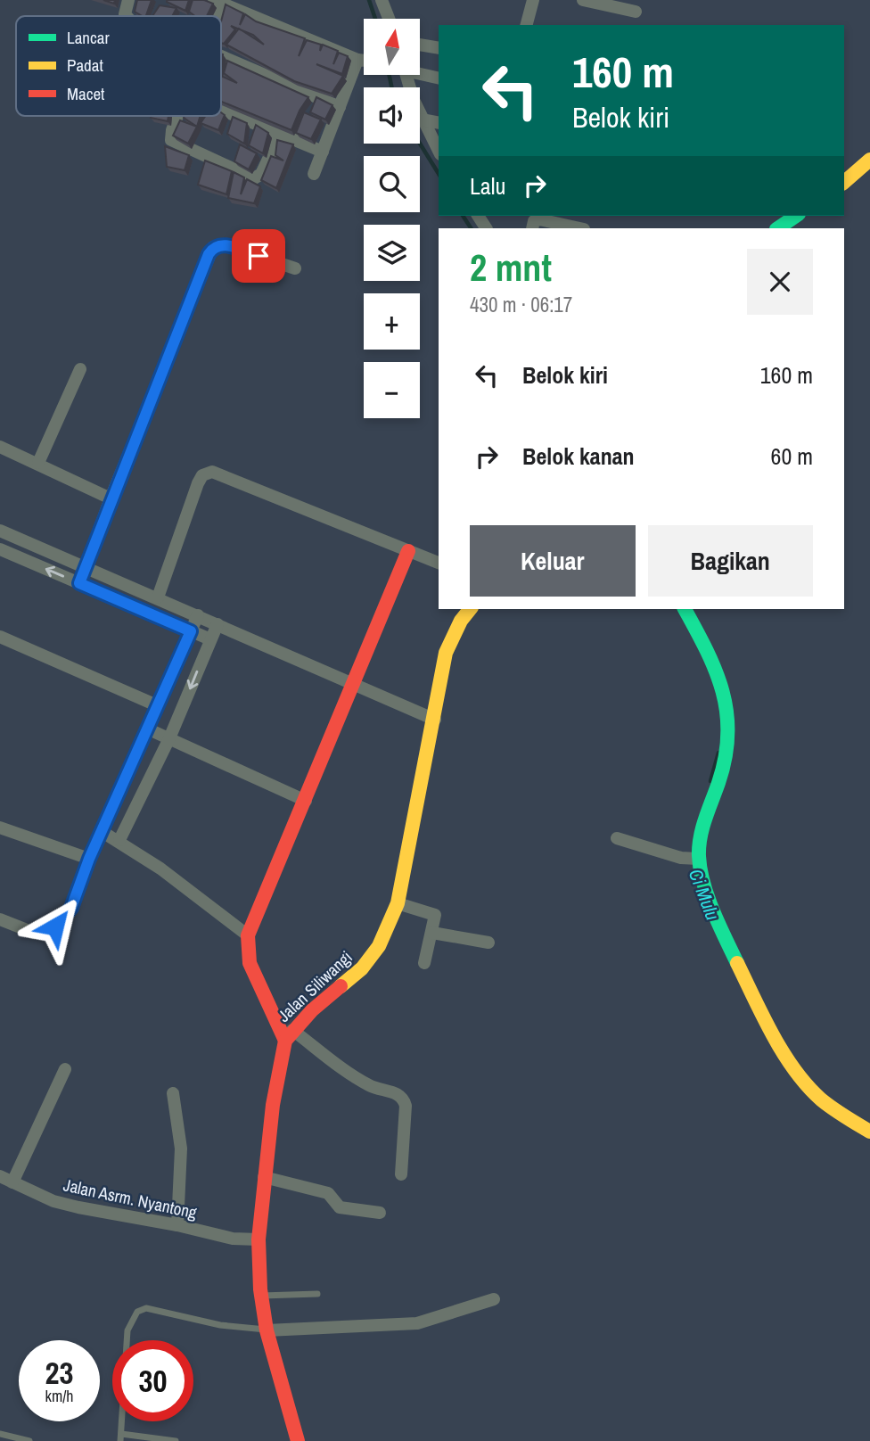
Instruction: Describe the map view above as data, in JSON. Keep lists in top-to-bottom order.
{
  "streets": {
    "street": ["Jalan Siliwangi", "Jalan Asrm. Nyantong"]
  },
  "crossings": [
    ["Jalan Siliwangi", "Jalan Asrm. Nyantong"]
  ],
  "water": ["Ci Mulu"],
  "legend": ["Lancar", "Padat", "Macet"],
  "north": "top",
  "page": {
    "map_buttons": ["+", "−"],
    "turn": ["160 m", "Belok kiri"],
    "then": "Lalu",
    "heading": ["2 mnt", "430 m · 06:17"],
    "list": [
      {
        "name": "Belok kiri",
        "value": "160 m"
      },
      {
        "name": "Belok kanan",
        "value": "60 m"
      }
    ],
    "buttons": ["Keluar", "Bagikan"],
    "speed": "23 km/h",
    "limit": "30"
  }
}
